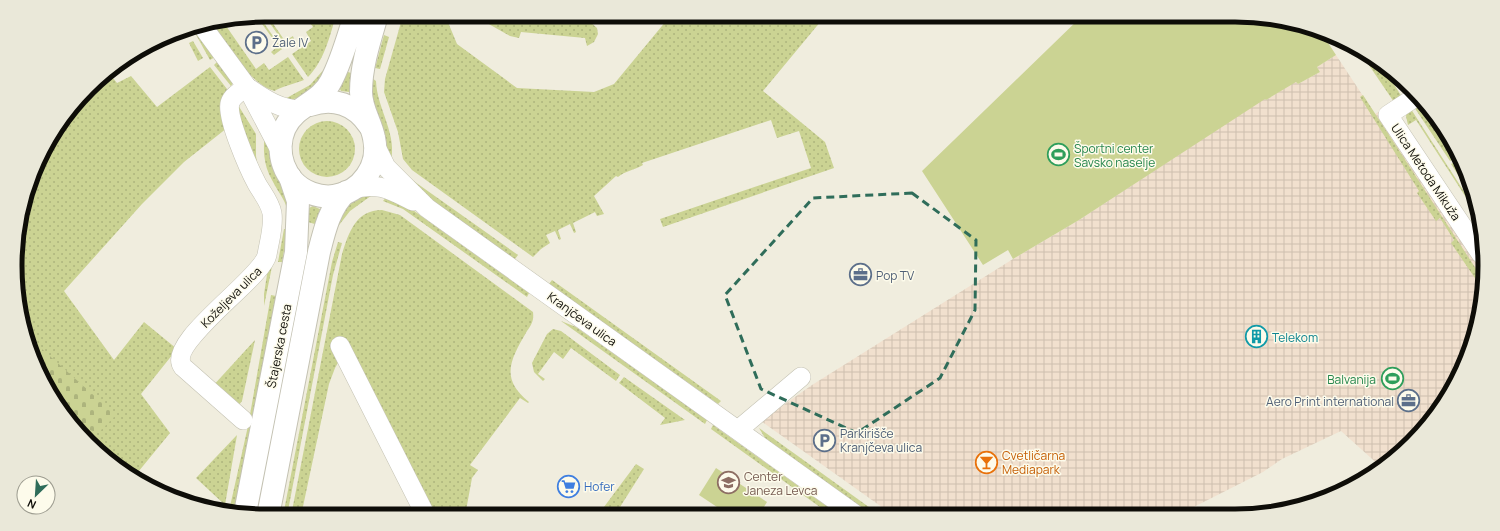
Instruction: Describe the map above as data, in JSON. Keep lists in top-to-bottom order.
{
  "streets": {
    "main road": ["Štajerska cesta"],
    "street": ["Ulica Metoda Mikuža", "Koželjeva ulica", "Kranjčeva ulica"]
  },
  "crossings": [
    ["Kranjčeva ulica", "Štajerska cesta"]
  ],
  "places": {
    "parking": ["Žale IV", "Parkirišče Kranjčeva ulica"],
    "sports": ["Športni center Savsko naselje", "Balvanija"],
    "office": ["Pop TV", "Aero Print international"],
    "building": ["Telekom"],
    "bar": ["Cvetličarna Mediapark"],
    "school or university": ["Center Janeza Levca"],
    "supermarket": ["Hofer"]
  },
  "north": "bottom left"
}
